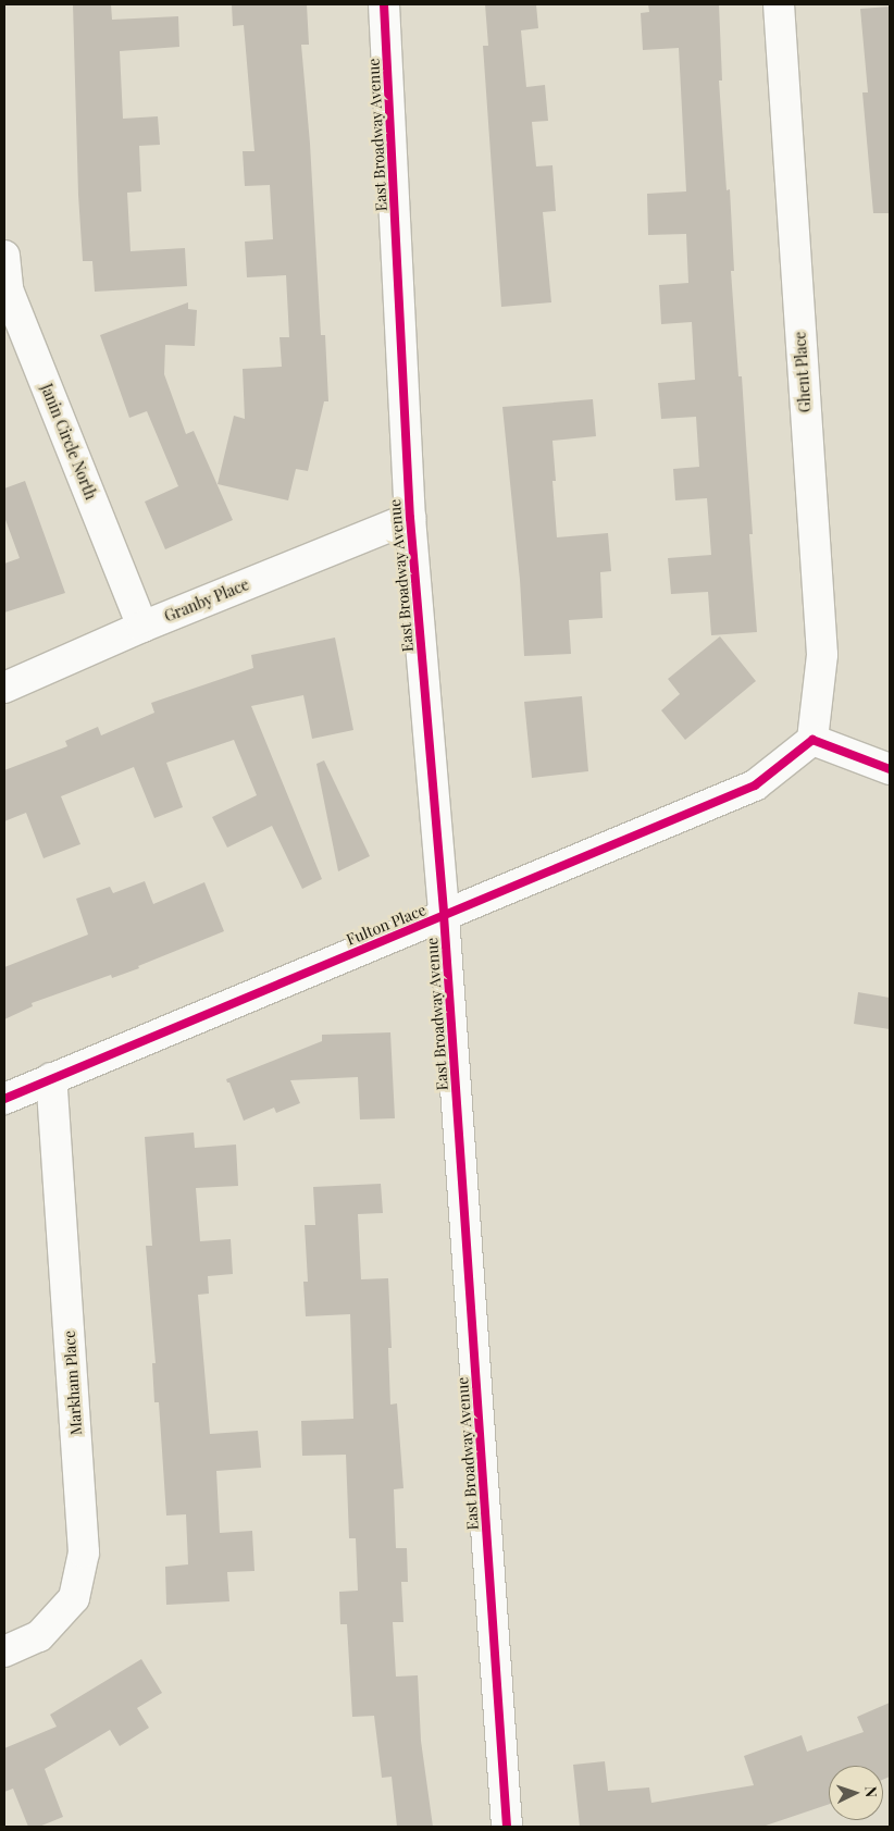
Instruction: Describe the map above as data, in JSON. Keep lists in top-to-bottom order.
{
  "streets": {
    "street": [
      "East Broadway Avenue",
      "Ghent Place",
      "Janin Circle North",
      "Granby Place",
      "Fulton Place",
      "Markham Place"
    ]
  },
  "crossings": [
    ["East Broadway Avenue", "Granby Place"],
    ["East Broadway Avenue", "Fulton Place"],
    ["Ghent Place", "Fulton Place"],
    ["Janin Circle North", "Granby Place"],
    ["Fulton Place", "Markham Place"]
  ],
  "north": "right"
}
